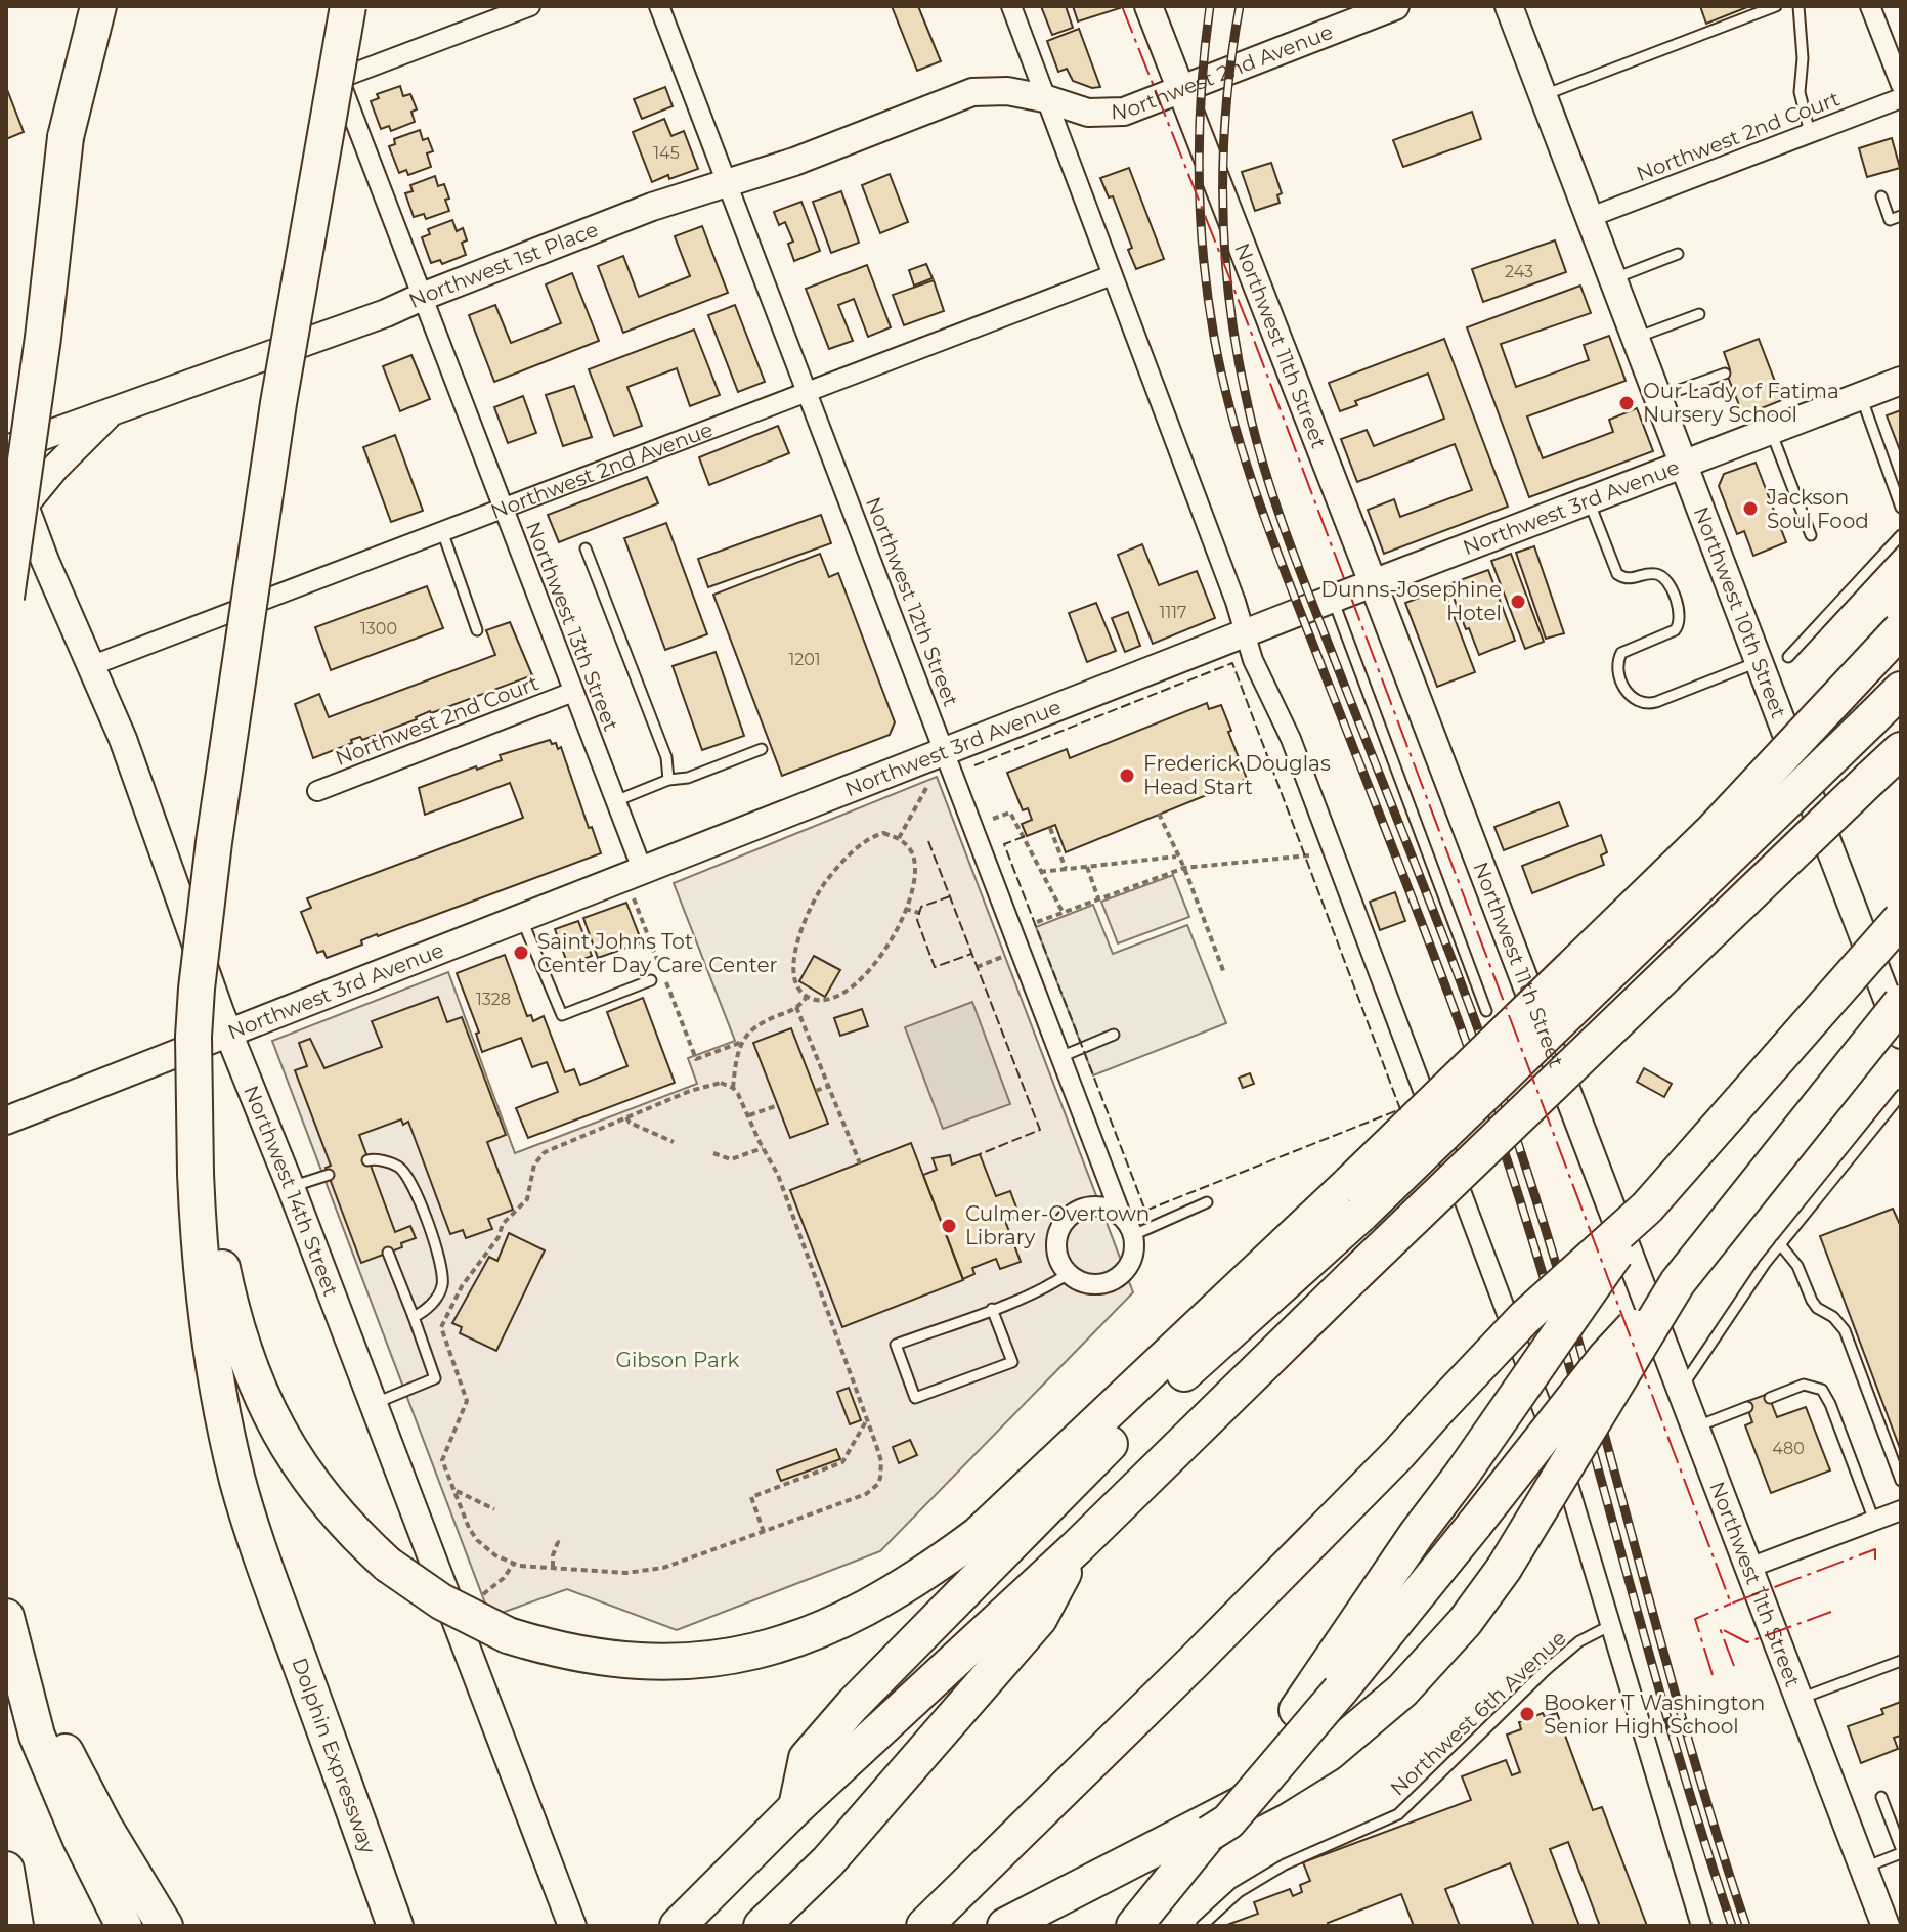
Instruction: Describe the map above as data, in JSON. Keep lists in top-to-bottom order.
{
  "streets": {
    "highway": ["Dolphin Expressway"],
    "street": [
      "Northwest 2nd Avenue",
      "Northwest 2nd Court",
      "Northwest 1st Place",
      "Northwest 11th Street",
      "Northwest 3rd Avenue",
      "Northwest 12th Street",
      "Northwest 10th Street",
      "Northwest 13th Street",
      "Northwest 14th Street"
    ],
    "lane": ["Northwest 6th Avenue"]
  },
  "crossings": [
    ["Northwest 2nd Avenue", "Northwest 1st Place"],
    ["Northwest 2nd Avenue", "Northwest 11th Street"],
    ["Northwest 2nd Avenue", "Northwest 12th Street"],
    ["Northwest 2nd Avenue", "Northwest 13th Street"],
    ["Northwest 2nd Avenue", "Northwest 14th Street"],
    ["Northwest 2nd Court", "Northwest 10th Street"],
    ["Northwest 2nd Court", "Northwest 13th Street"],
    ["Northwest 1st Place", "Northwest 12th Street"],
    ["Northwest 1st Place", "Northwest 13th Street"],
    ["Northwest 1st Place", "Northwest 14th Street"],
    ["Northwest 11th Street", "Northwest 3rd Avenue"],
    ["Northwest 3rd Avenue", "Northwest 12th Street"],
    ["Northwest 3rd Avenue", "Northwest 10th Street"],
    ["Northwest 3rd Avenue", "Northwest 13th Street"],
    ["Northwest 3rd Avenue", "Northwest 14th Street"]
  ],
  "parks": ["Gibson Park"],
  "places": [
    "Our Lady of Fatima Nursery School",
    "Jackson Soul Food",
    "Dunns-Josephine Hotel",
    "Frederick Douglas Head Start",
    "Saint Johns Tot Center Day Care Center",
    "Culmer-Overtown Library",
    "Booker T Washington Senior High School"
  ],
  "house_numbers": [
    "145",
    "243",
    "1117",
    "1300",
    "1201",
    "1328",
    "480"
  ]
}
